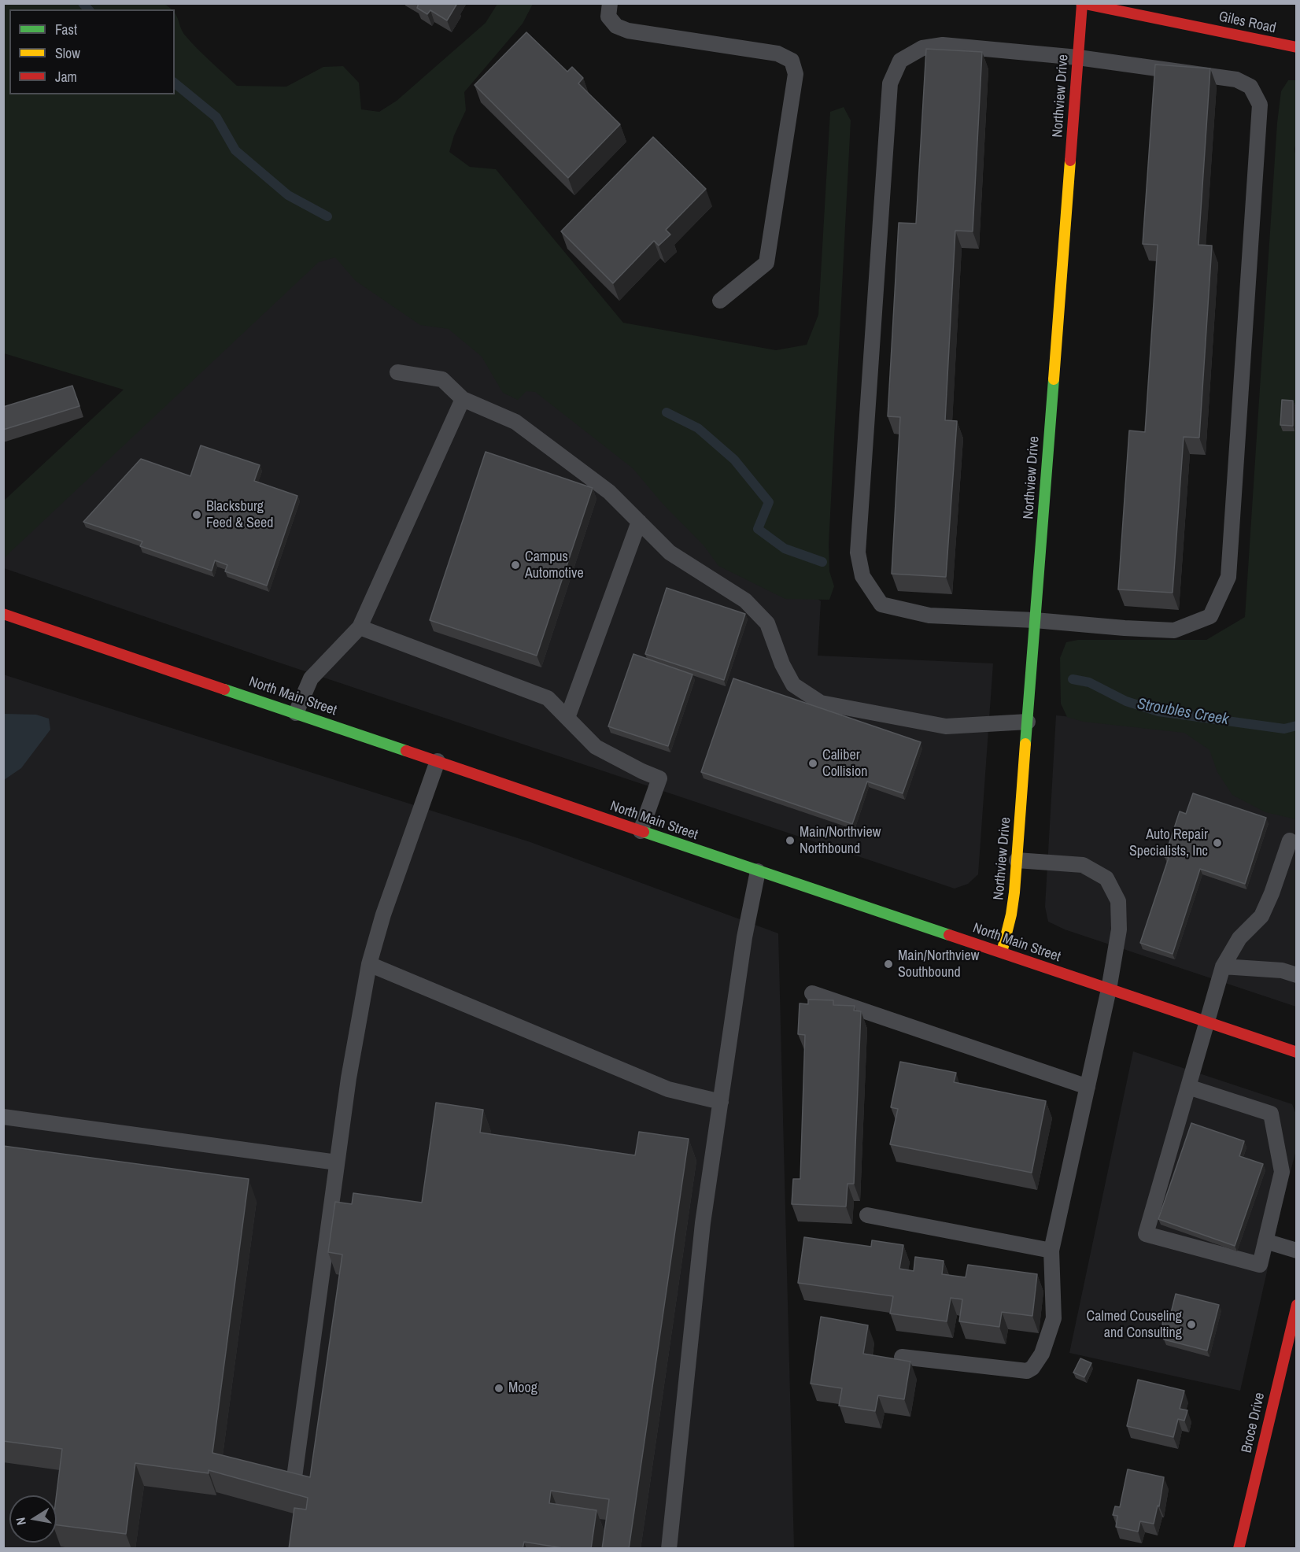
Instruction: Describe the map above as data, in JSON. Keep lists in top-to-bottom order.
{
  "streets": {
    "street": [
      "Giles Road",
      "Northview Drive",
      "North Main Street",
      "Broce Drive"
    ]
  },
  "crossings": [
    ["Giles Road", "Northview Drive"],
    ["Northview Drive", "North Main Street"]
  ],
  "water": ["Stroubles Creek"],
  "places": [
    "Blacksburg Feed & Seed",
    "Campus Automotive",
    "Caliber Collision",
    "Main/Northview Northbound",
    "Auto Repair Specialists, Inc",
    "Main/Northview Southbound",
    "Calmed Couseling and Consulting",
    "Moog"
  ],
  "legend": ["Fast", "Slow", "Jam"],
  "north": "left"
}
